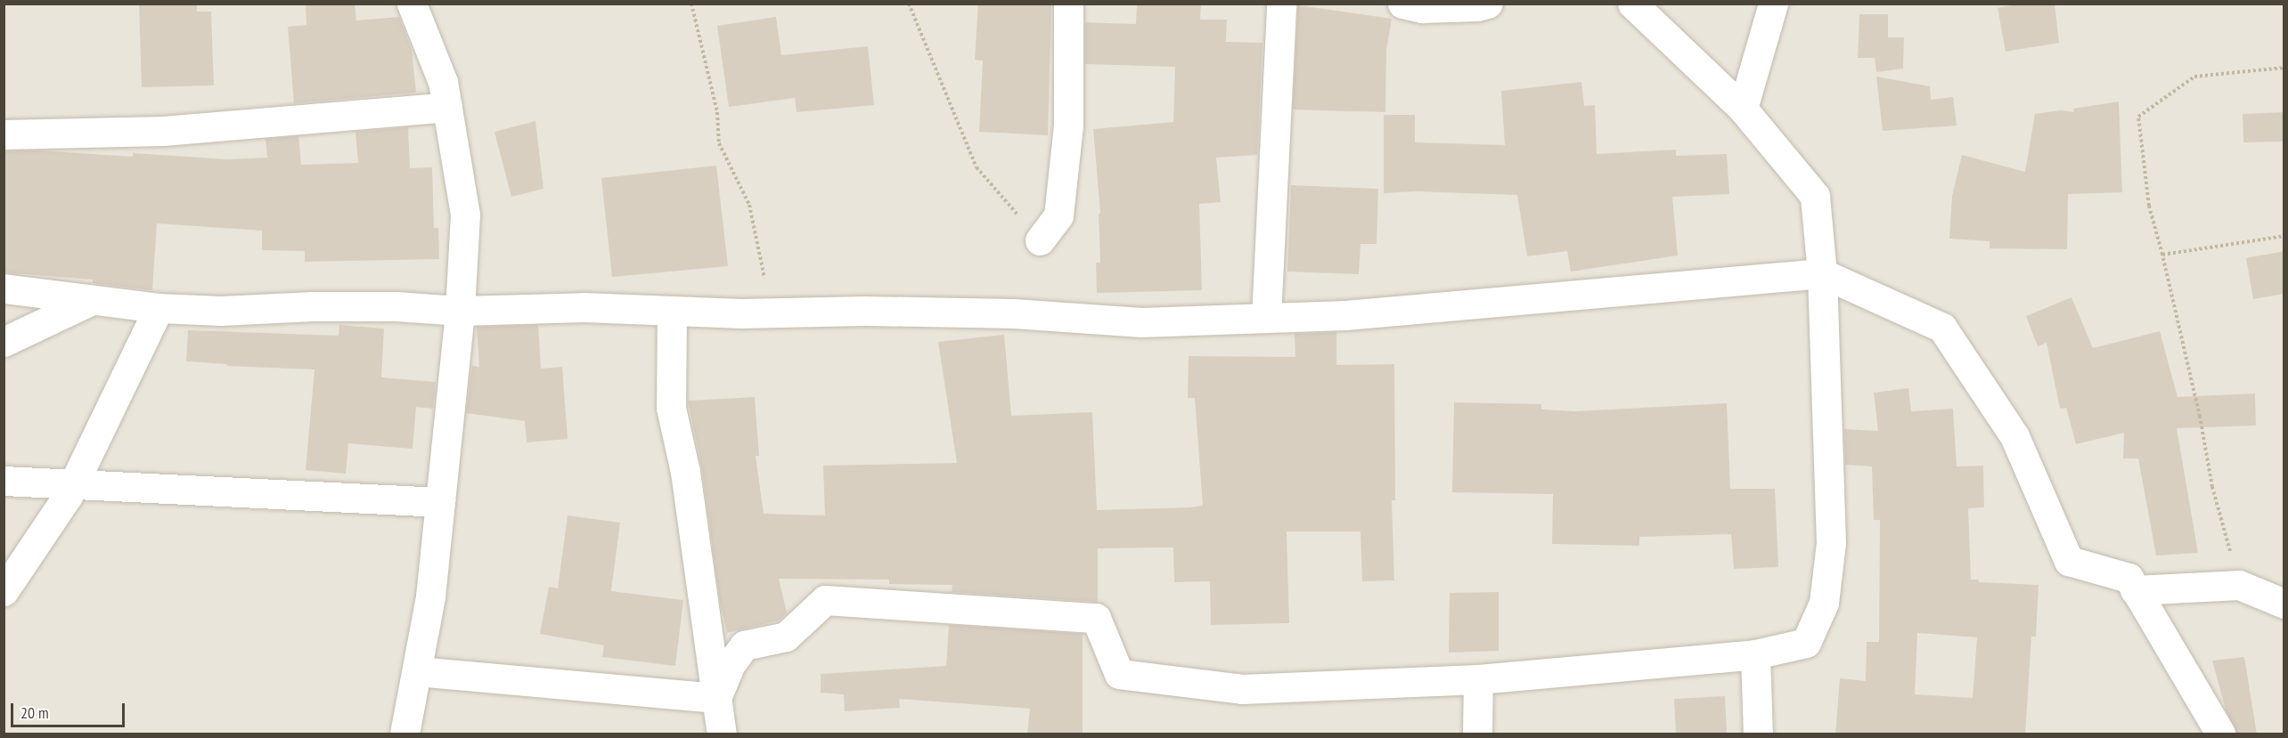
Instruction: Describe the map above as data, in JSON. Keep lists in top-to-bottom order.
{
  "scale_bar": "20 m"
}
